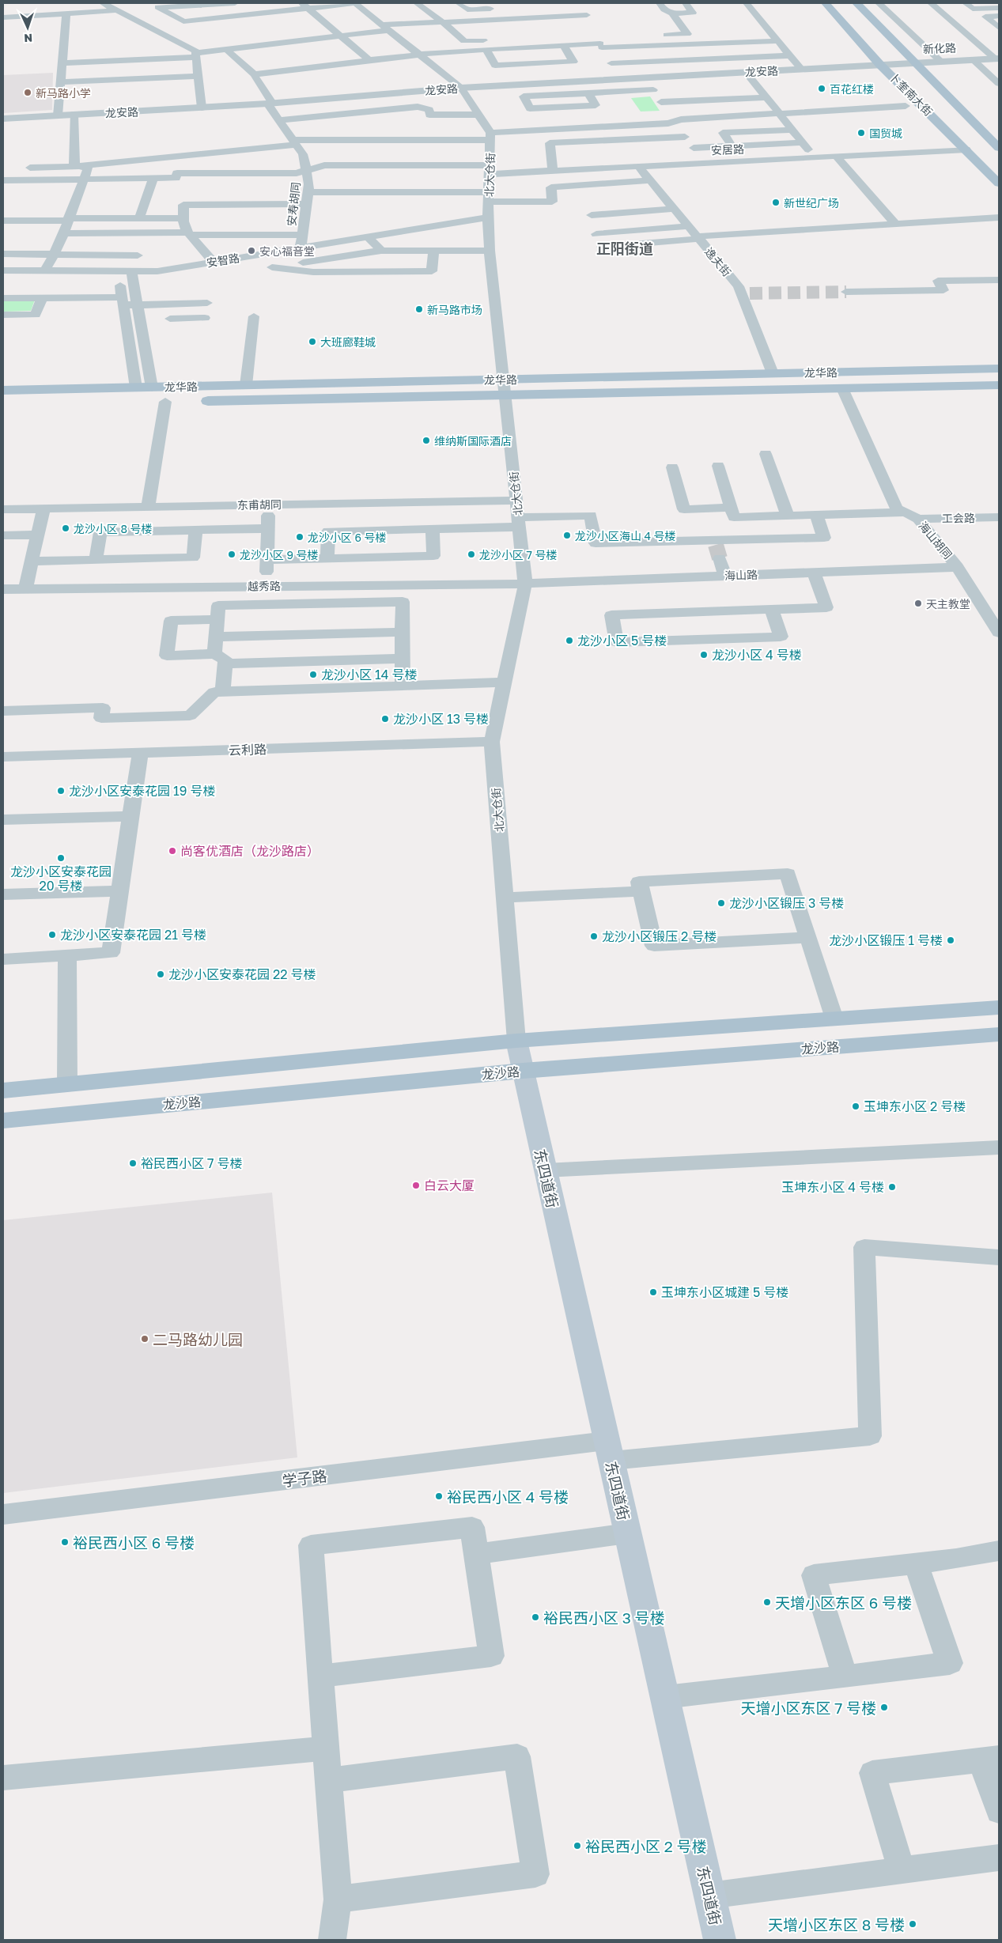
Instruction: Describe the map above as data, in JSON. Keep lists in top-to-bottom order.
{
  "streets": {
    "main road": [
      "卜奎南大街",
      "龙华路",
      "龙沙路",
      "东四道街"
    ],
    "street": [
      "新化路",
      "龙安路",
      "安居路",
      "北大仓街",
      "安寿胡同",
      "安智路",
      "逸夫街",
      "东甫胡同",
      "工会路",
      "海山胡同",
      "海山路",
      "越秀路",
      "云利路",
      "学子路"
    ]
  },
  "crossings": [
    ["新化路", "龙安路"],
    ["新化路", "卜奎南大街"],
    ["龙安路", "卜奎南大街"],
    ["龙安路", "安寿胡同"],
    ["卜奎南大街", "安居路"],
    ["安居路", "北大仓街"],
    ["安居路", "安寿胡同"],
    ["安居路", "逸夫街"],
    ["北大仓街", "安智路"],
    ["北大仓街", "龙华路"],
    ["北大仓街", "东甫胡同"],
    ["北大仓街", "海山路"],
    ["北大仓街", "越秀路"],
    ["北大仓街", "云利路"],
    ["北大仓街", "东四道街"],
    ["安寿胡同", "安智路"],
    ["逸夫街", "龙华路"],
    ["龙华路", "海山胡同"],
    ["工会路", "海山胡同"],
    ["海山胡同", "海山路"],
    ["海山路", "越秀路"],
    ["龙沙路", "东四道街"],
    ["东四道街", "学子路"]
  ],
  "districts": ["正阳街道"],
  "places": [
    "百花红楼",
    "新马路小学",
    "国贸城",
    "新世纪广场",
    "安心福音堂",
    "新马路市场",
    "大班廊鞋城",
    "维纳斯国际酒店",
    "龙沙小区 8 号楼",
    "龙沙小区海山 4 号楼",
    "龙沙小区 6 号楼",
    "龙沙小区 9 号楼",
    "龙沙小区 7 号楼",
    "天主教堂",
    "龙沙小区 5 号楼",
    "龙沙小区 4 号楼",
    "龙沙小区 14 号楼",
    "龙沙小区 13 号楼",
    "龙沙小区安泰花园 19 号楼",
    "尚客优酒店（龙沙路店）",
    "龙沙小区安泰花园 20 号楼",
    "龙沙小区锻压 3 号楼",
    "龙沙小区安泰花园 21 号楼",
    "龙沙小区锻压 2 号楼",
    "龙沙小区锻压 1 号楼",
    "龙沙小区安泰花园 22 号楼",
    "玉坤东小区 2 号楼",
    "裕民西小区 7 号楼",
    "白云大厦",
    "玉坤东小区 4 号楼",
    "玉坤东小区城建 5 号楼",
    "二马路幼儿园",
    "裕民西小区 4 号楼",
    "裕民西小区 6 号楼",
    "天增小区东区 6 号楼",
    "裕民西小区 3 号楼",
    "天增小区东区 7 号楼",
    "裕民西小区 2 号楼",
    "天增小区东区 8 号楼"
  ],
  "north": "bottom"
}
